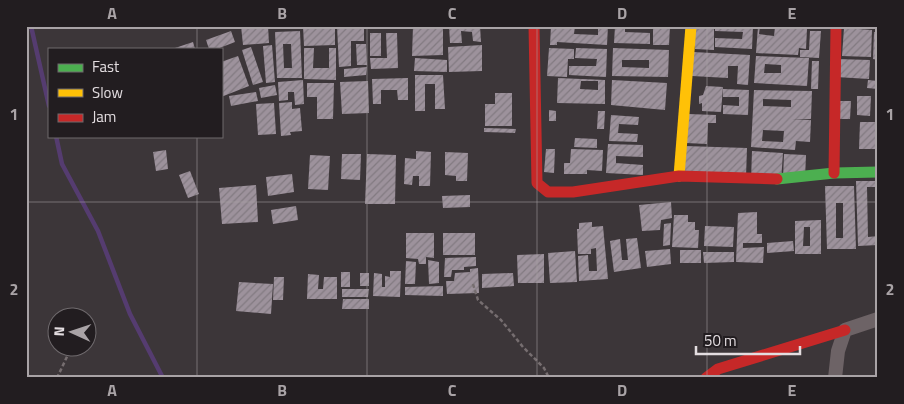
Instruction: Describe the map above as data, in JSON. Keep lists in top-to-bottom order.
{
  "legend": ["Fast", "Slow", "Jam"],
  "scale_bar": "50 m",
  "north": "left",
  "grid": {
    "columns": [
      "A",
      "B",
      "C",
      "D",
      "E"
    ],
    "rows": ["1", "2"]
  }
}
